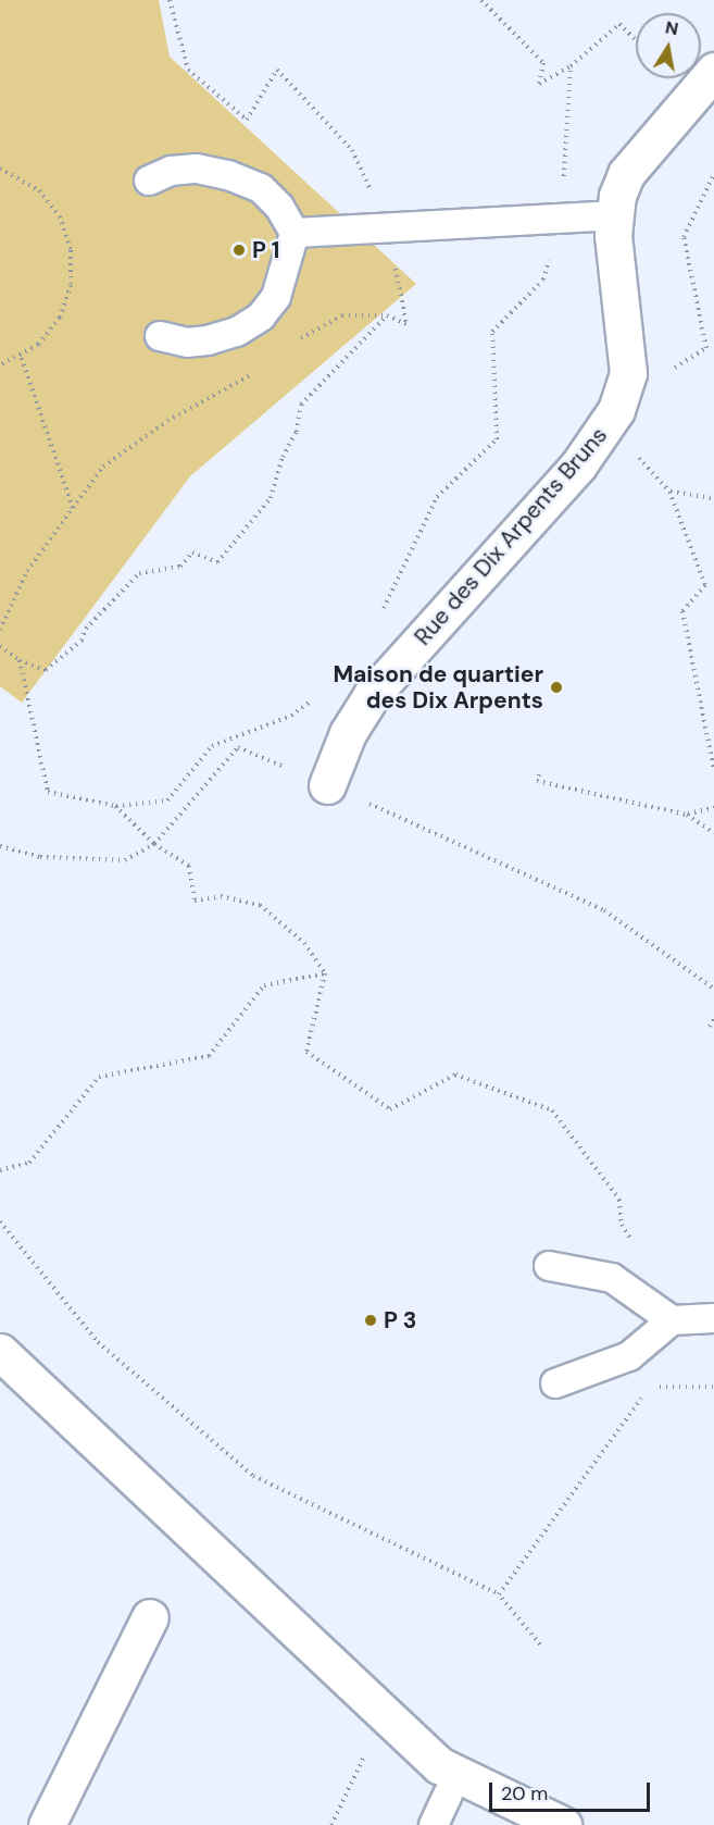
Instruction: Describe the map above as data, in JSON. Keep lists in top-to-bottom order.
{
  "streets": {
    "street": ["Rue des Dix Arpents Bruns"]
  },
  "places": ["P 1", "Maison de quartier des Dix Arpents", "P 3"],
  "scale_bar": "20 m",
  "north": "top"
}
